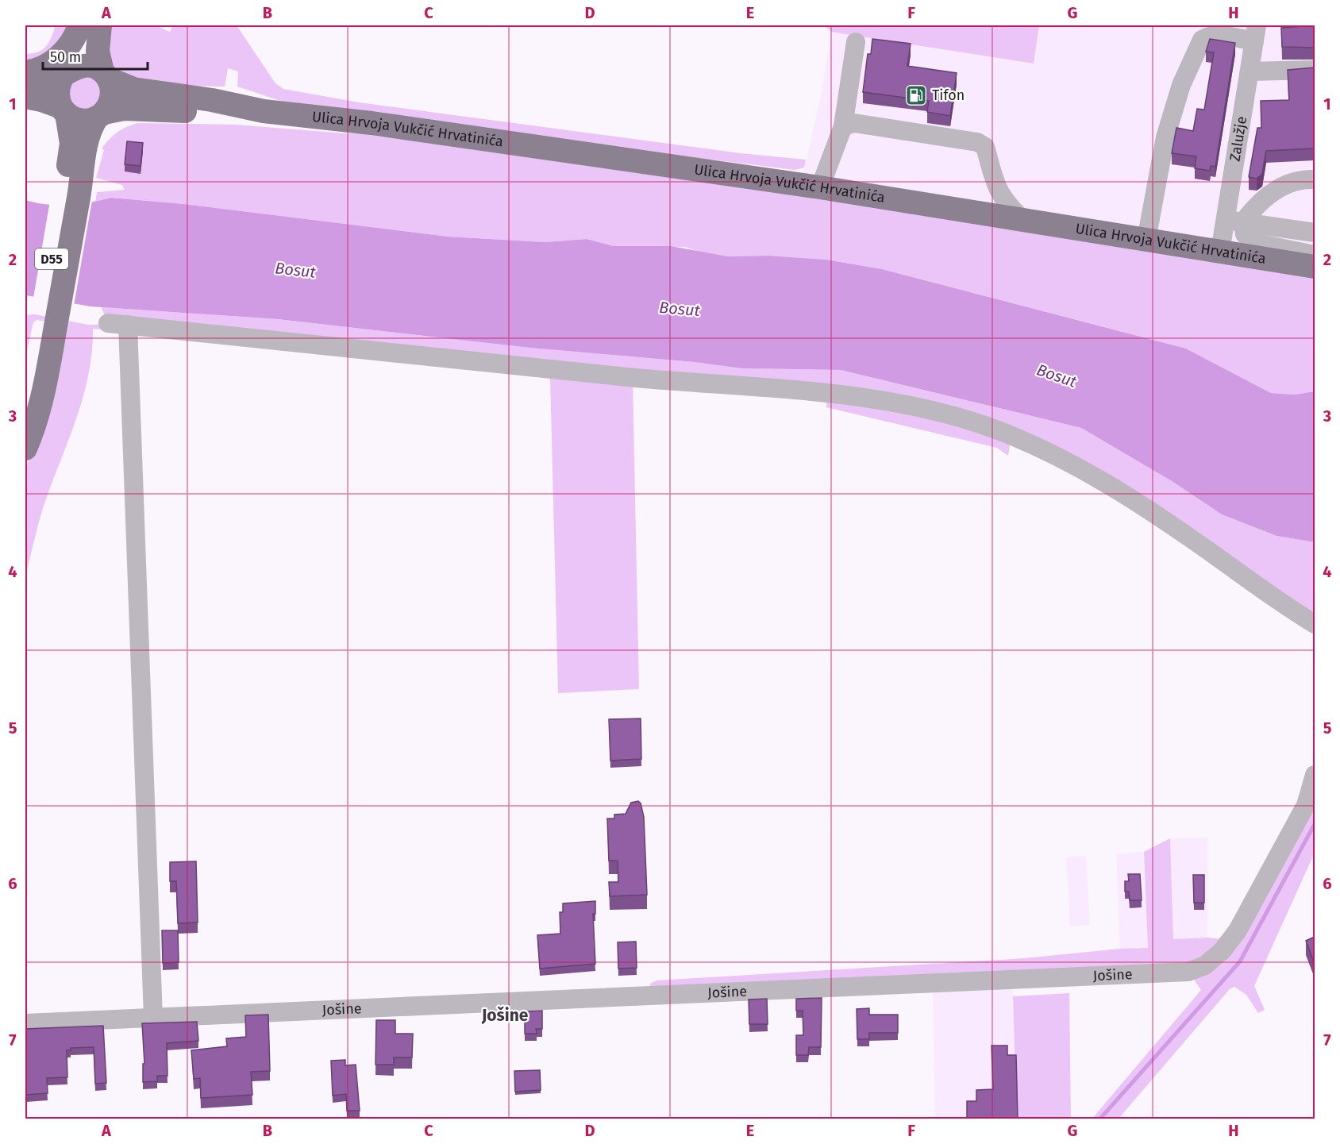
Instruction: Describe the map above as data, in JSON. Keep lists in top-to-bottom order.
{
  "streets": {
    "main road": ["Ulica Hrvoja Vukčić Hrvatinića", "D55"],
    "street": ["Zalužje", "Jošine"]
  },
  "crossings": [
    ["Ulica Hrvoja Vukčić Hrvatinića", "Zalužje"],
    ["Ulica Hrvoja Vukčić Hrvatinića", "D55"]
  ],
  "districts": ["Jošine"],
  "water": ["Bosut"],
  "places": {
    "fuel station": ["Tifon"]
  },
  "scale_bar": "50 m",
  "grid": {
    "columns": [
      "A",
      "B",
      "C",
      "D",
      "E",
      "F",
      "G",
      "H"
    ],
    "rows": [
      "1",
      "2",
      "3",
      "4",
      "5",
      "6",
      "7"
    ]
  }
}
